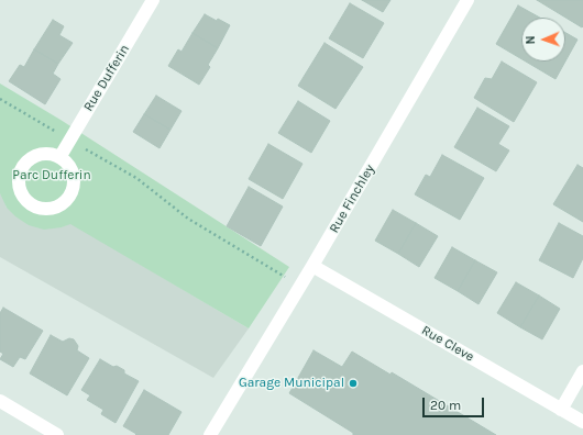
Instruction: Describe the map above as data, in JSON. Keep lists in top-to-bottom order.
{
  "streets": {
    "street": ["Rue Dufferin", "Rue Finchley", "Rue Cleve"]
  },
  "crossings": [
    ["Rue Finchley", "Rue Cleve"]
  ],
  "parks": ["Parc Dufferin"],
  "places": ["Garage Municipal"],
  "scale_bar": "20 m",
  "north": "left"
}
